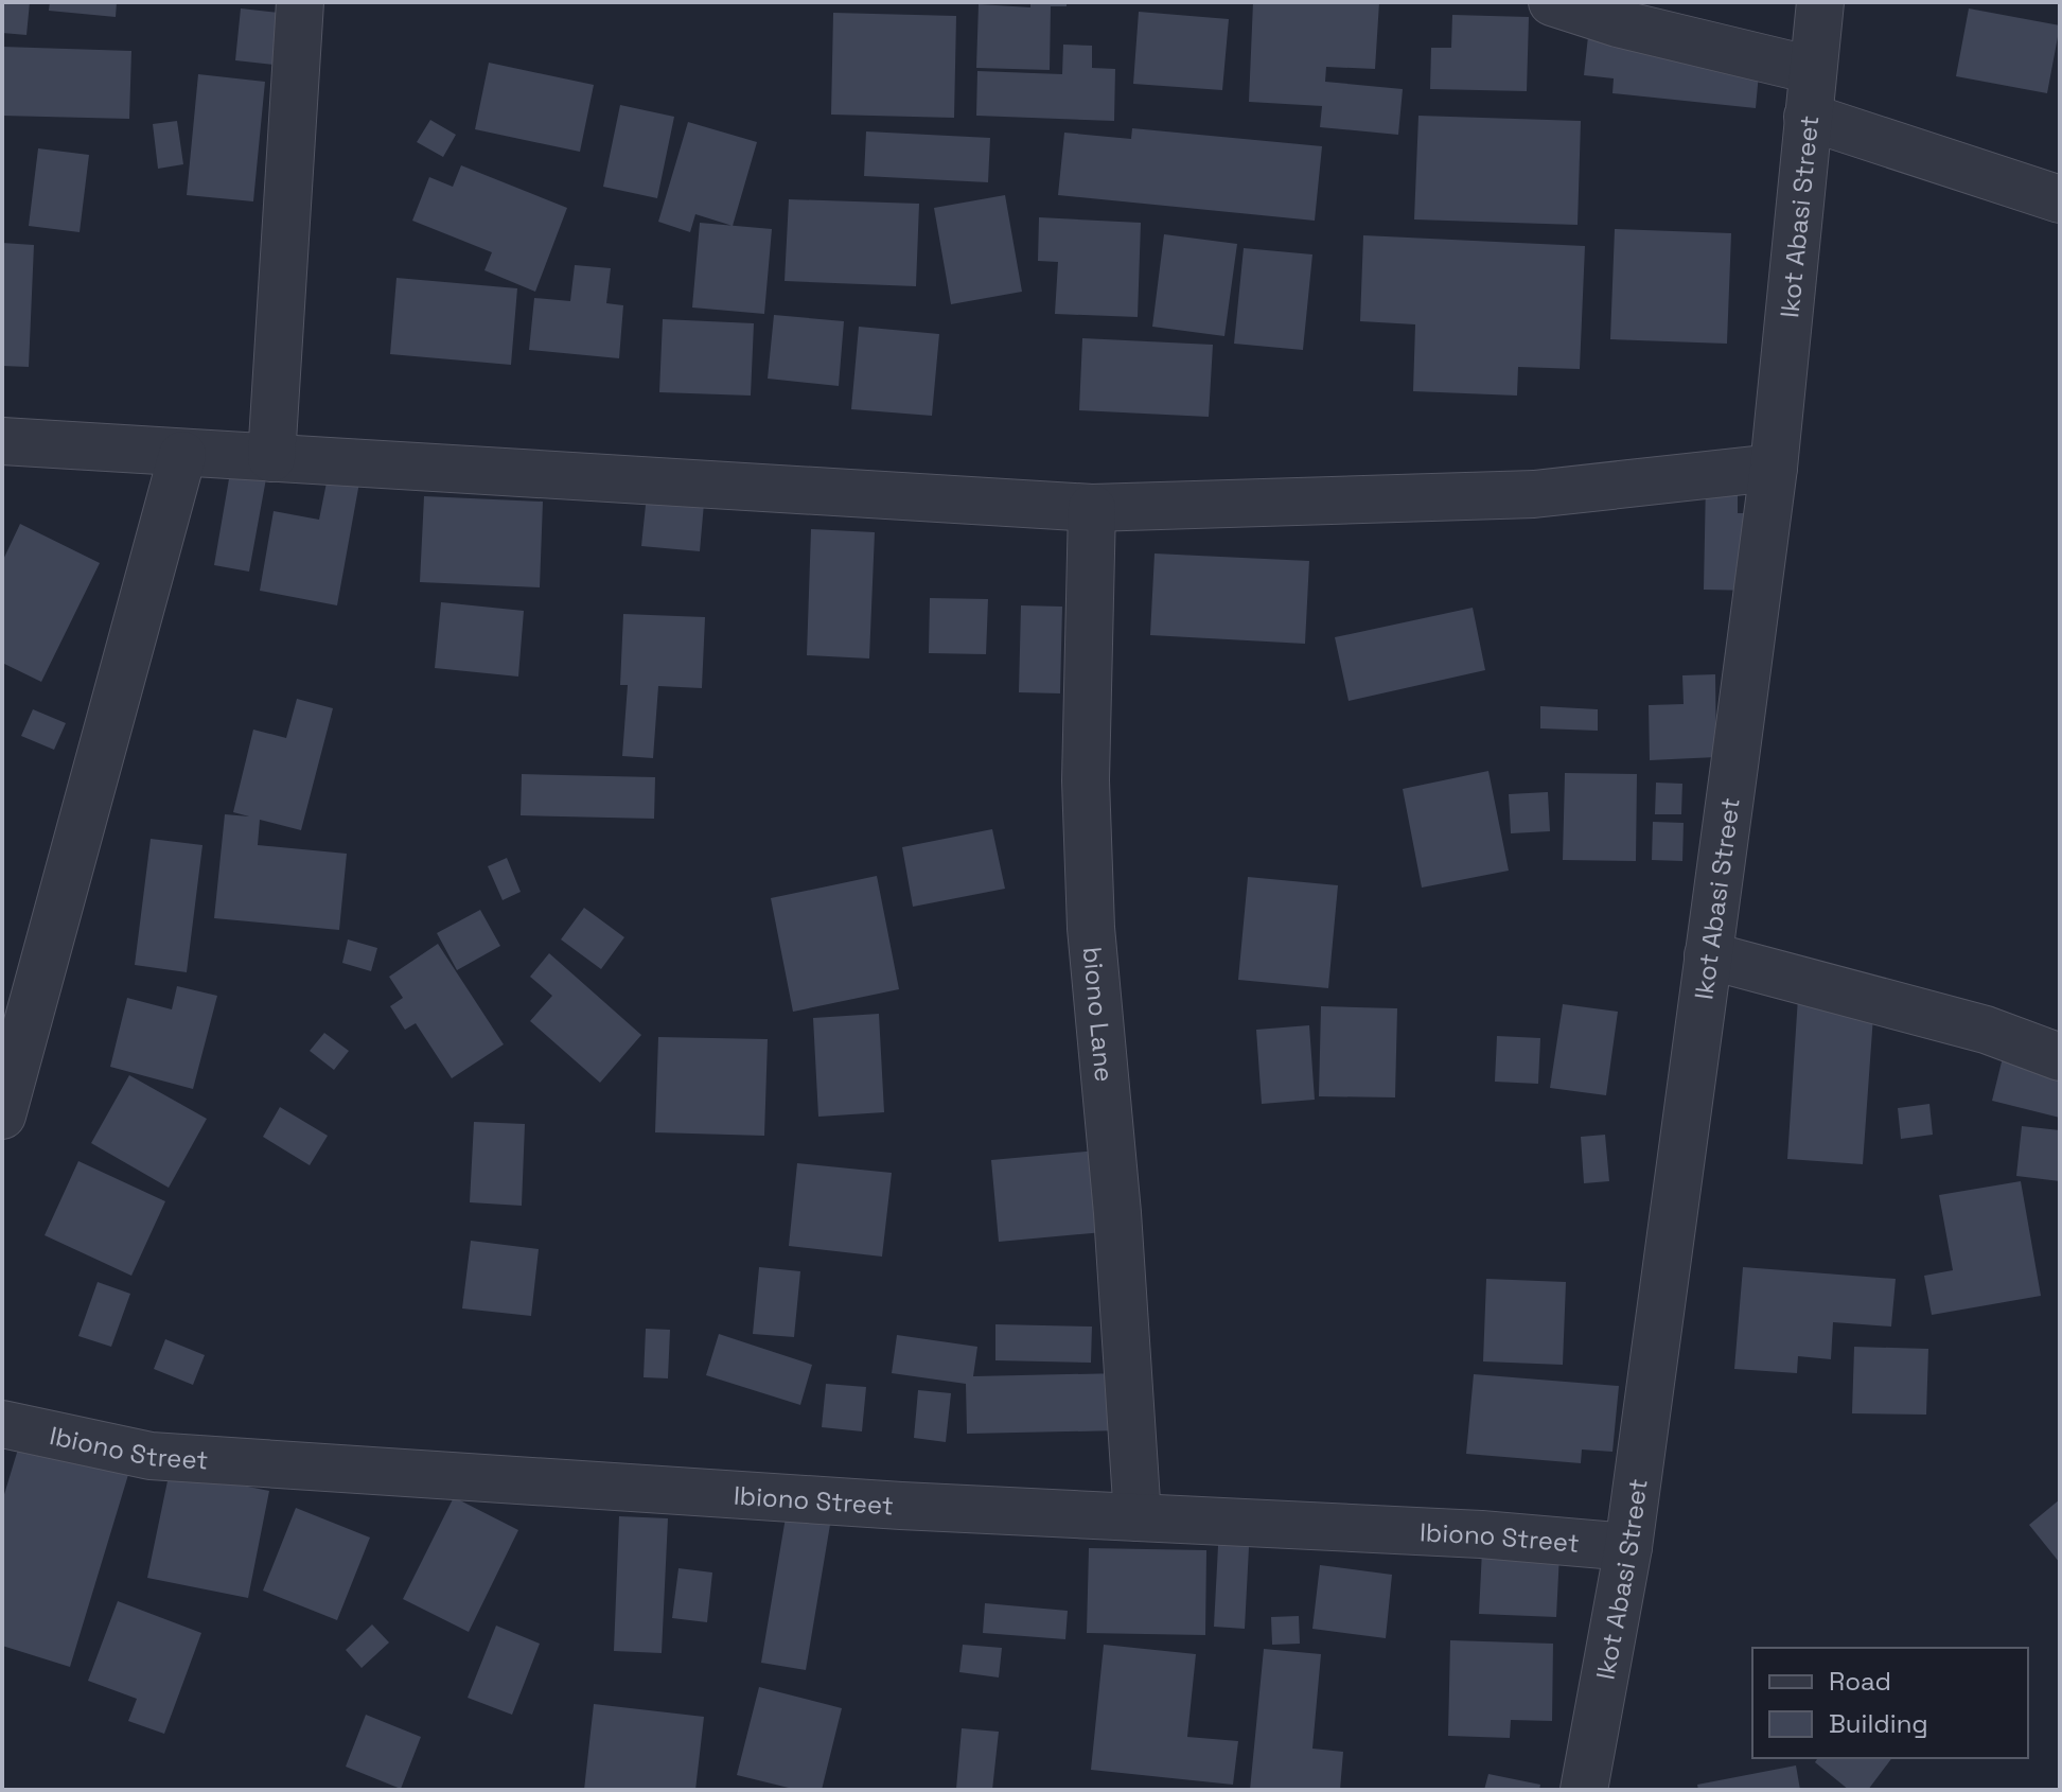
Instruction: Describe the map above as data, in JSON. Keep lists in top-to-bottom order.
{
  "streets": {
    "street": ["Ikot Abasi Street", "biono Lane", "Ibiono Street"]
  },
  "crossings": [
    ["Ikot Abasi Street", "Ibiono Street"],
    ["biono Lane", "Ibiono Street"]
  ],
  "legend": ["Road", "Building"]
}
